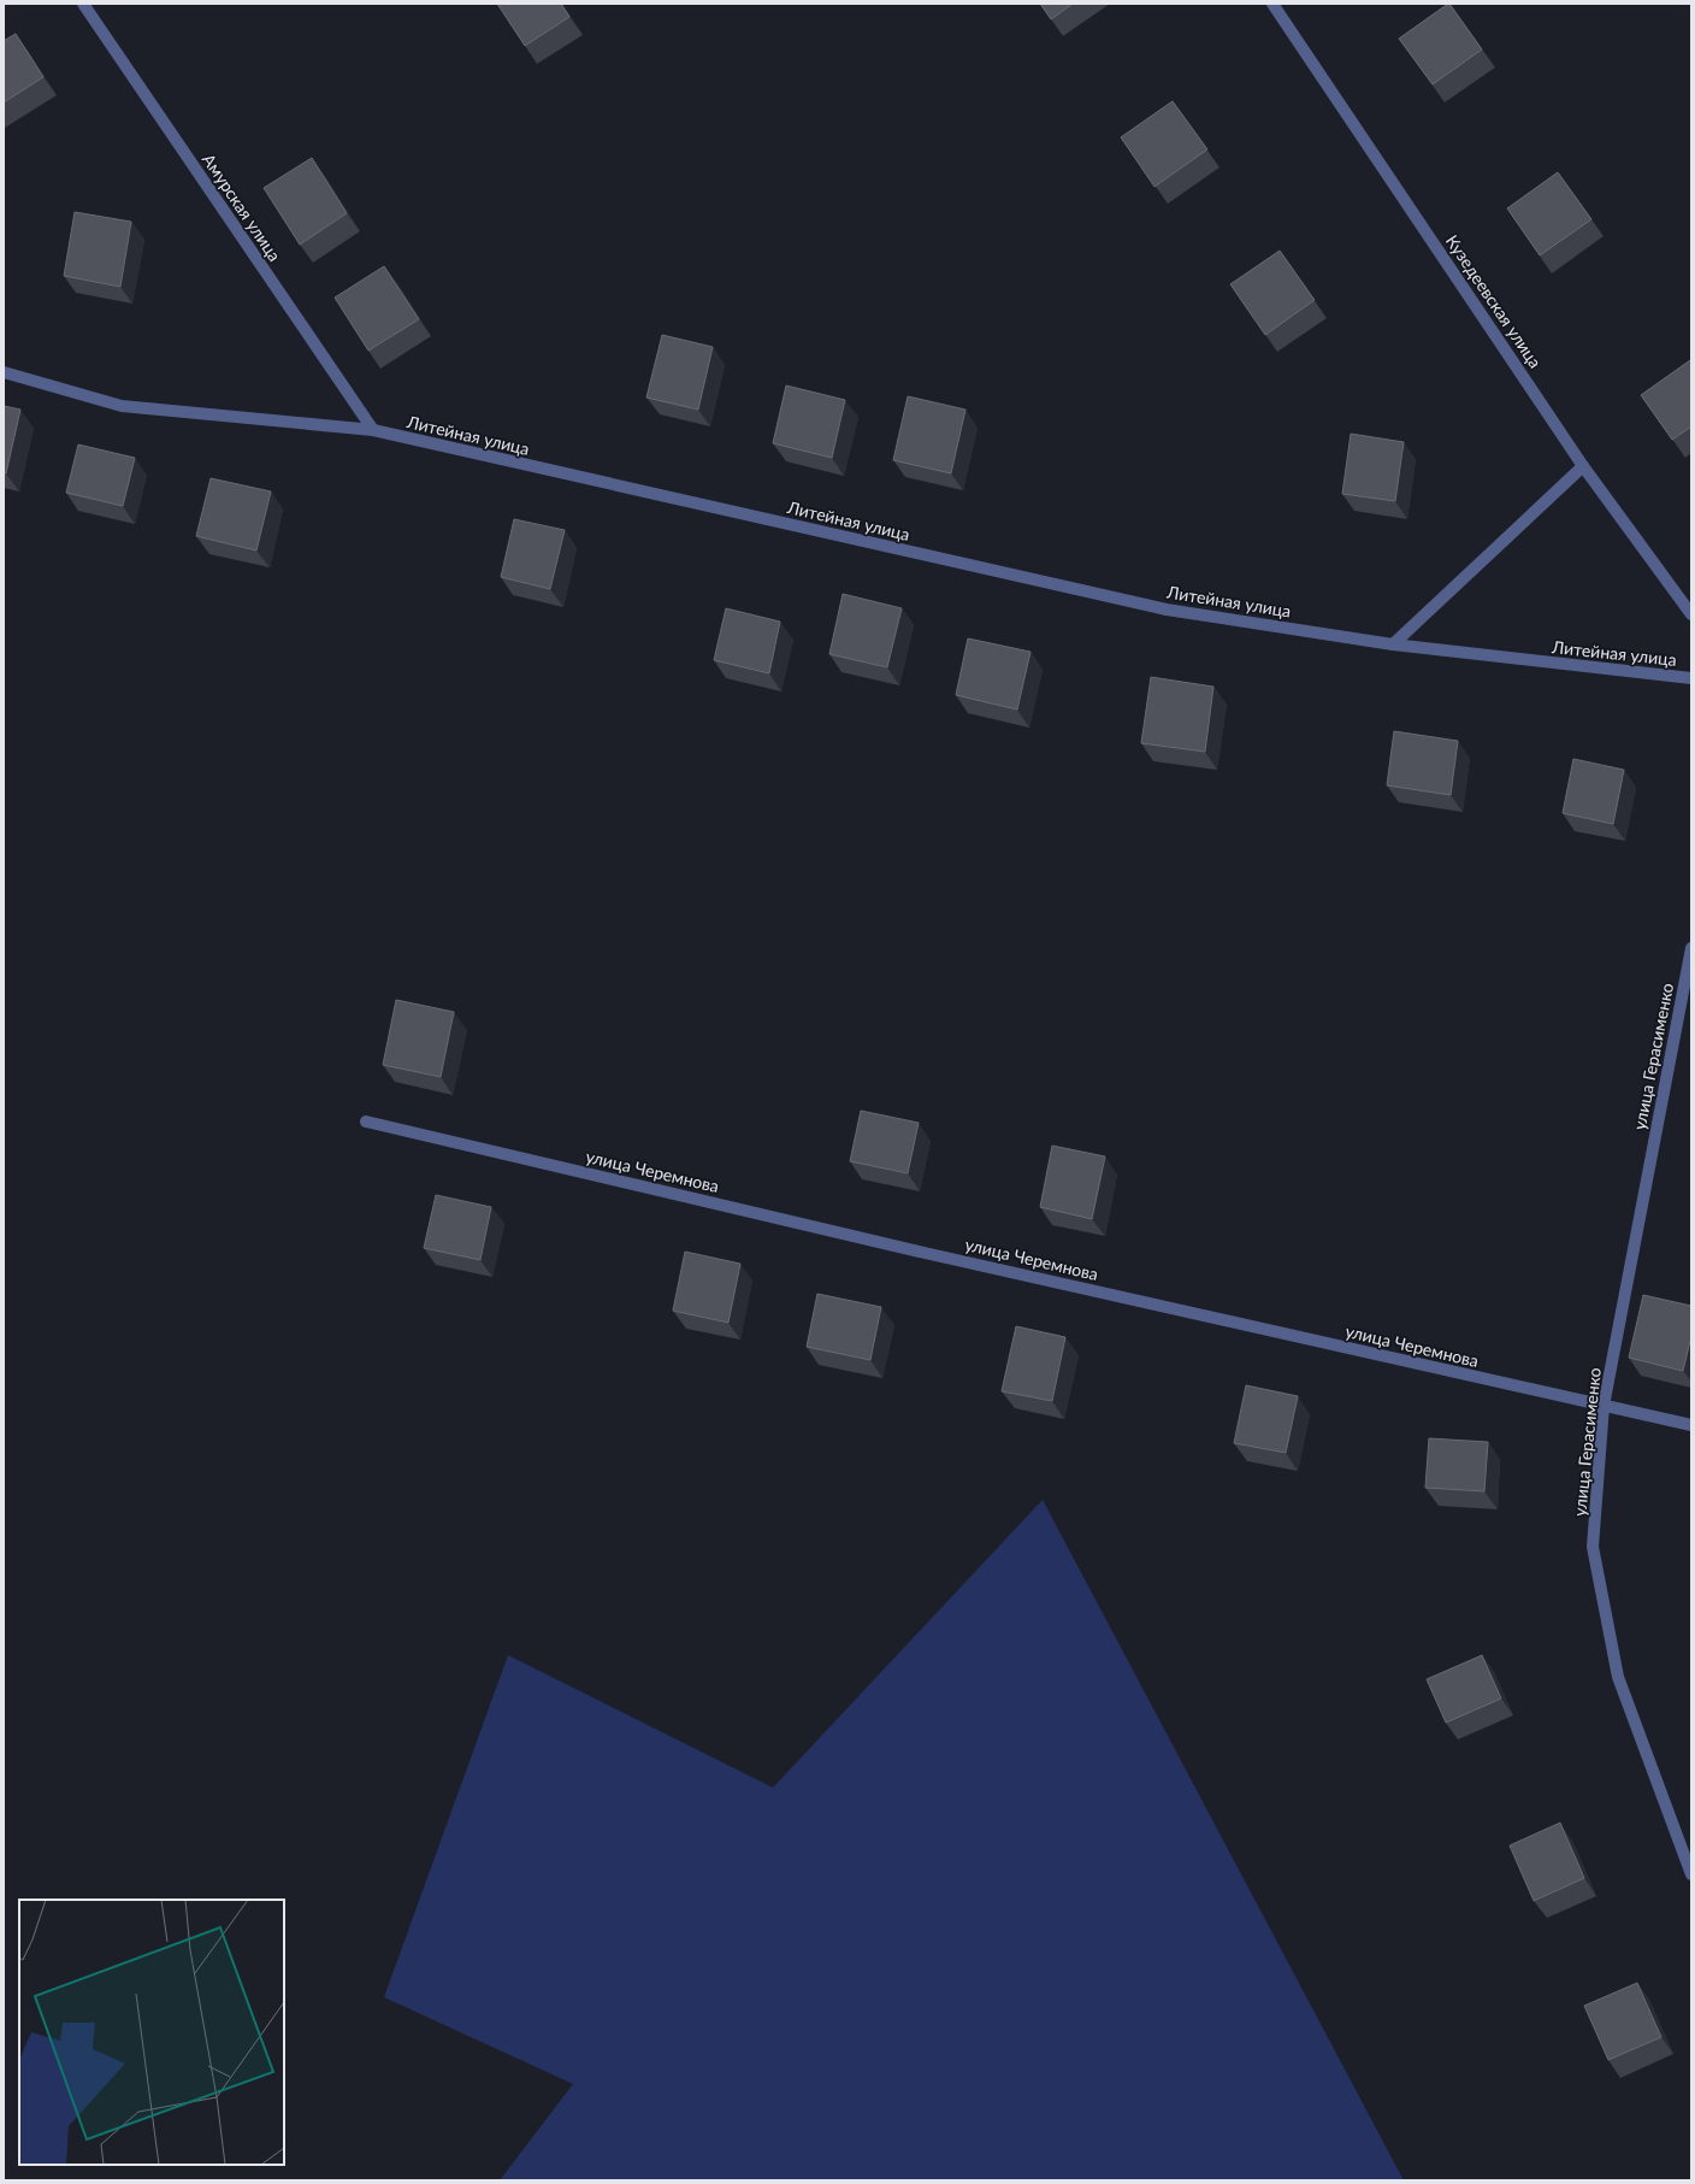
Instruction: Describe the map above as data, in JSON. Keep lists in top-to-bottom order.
{
  "streets": {
    "street": [
      "Амурская улица",
      "Кузедеевская улица",
      "Литейная улица",
      "улица Герасименко",
      "улица Черемнова"
    ]
  },
  "crossings": [
    ["Амурская улица", "Литейная улица"],
    ["улица Герасименко", "улица Черемнова"]
  ]
}
